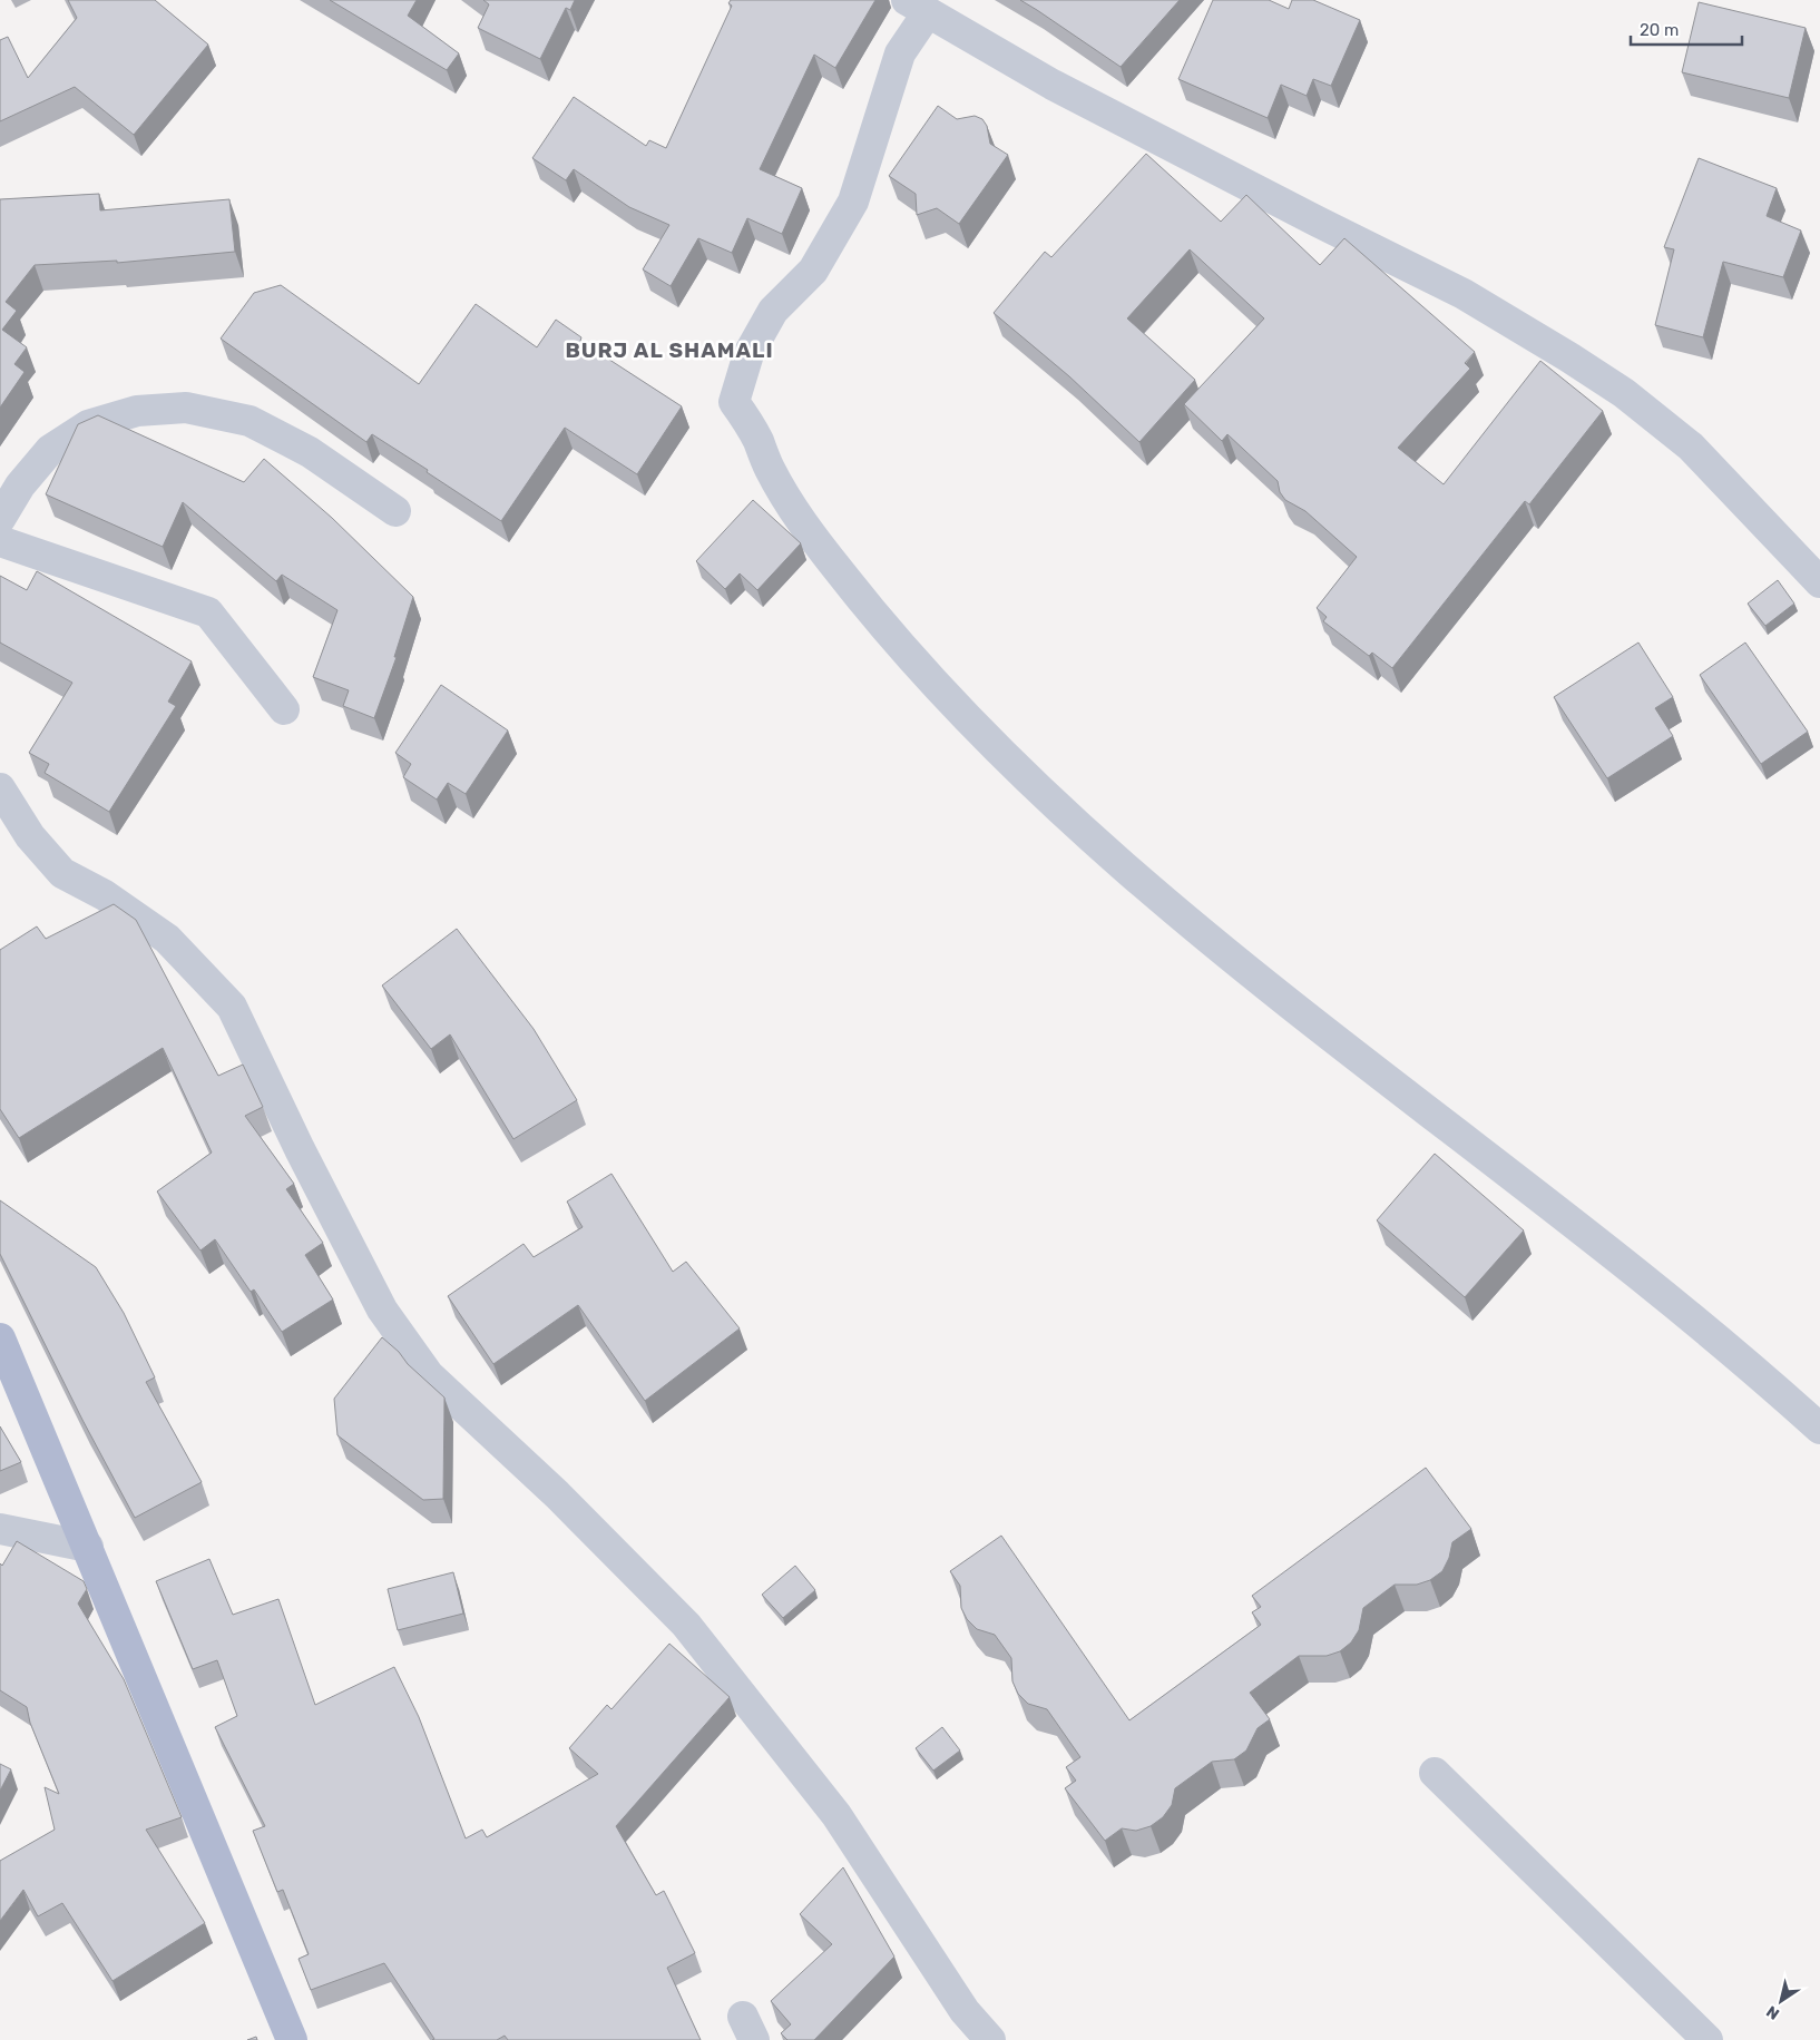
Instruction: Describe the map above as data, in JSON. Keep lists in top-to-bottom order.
{
  "districts": ["BURJ AL SHAMALI"],
  "scale_bar": "20 m",
  "north": "bottom left"
}
